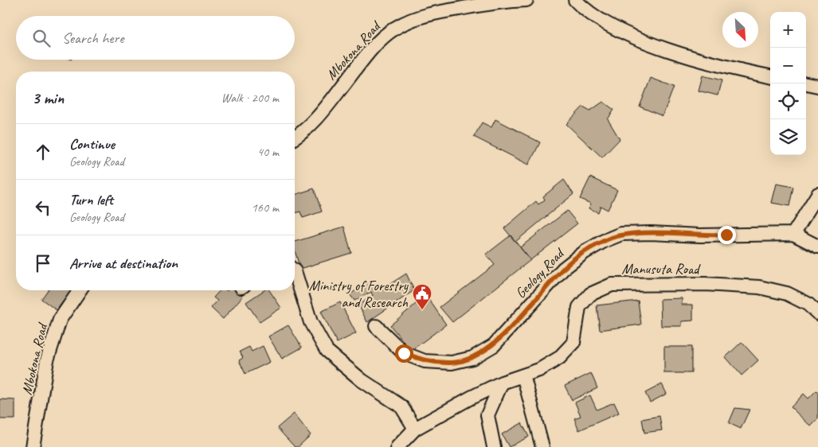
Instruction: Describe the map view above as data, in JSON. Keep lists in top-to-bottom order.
{
  "streets": {
    "street": ["Mbokona Road", "Manusuta Road", "Geology Road"]
  },
  "places": {
    "public building": ["Ministry of Forestry and Research"]
  },
  "north": "bottom right",
  "page": {
    "map_buttons": ["+", "−"],
    "search": "Search here",
    "heading": ["3 min", "Walk · 200 m"],
    "list": [
      ["Continue", "Geology Road", "40 m"],
      ["Turn left", "Geology Road", "160 m"],
      "Arrive at destination"
    ]
  }
}
